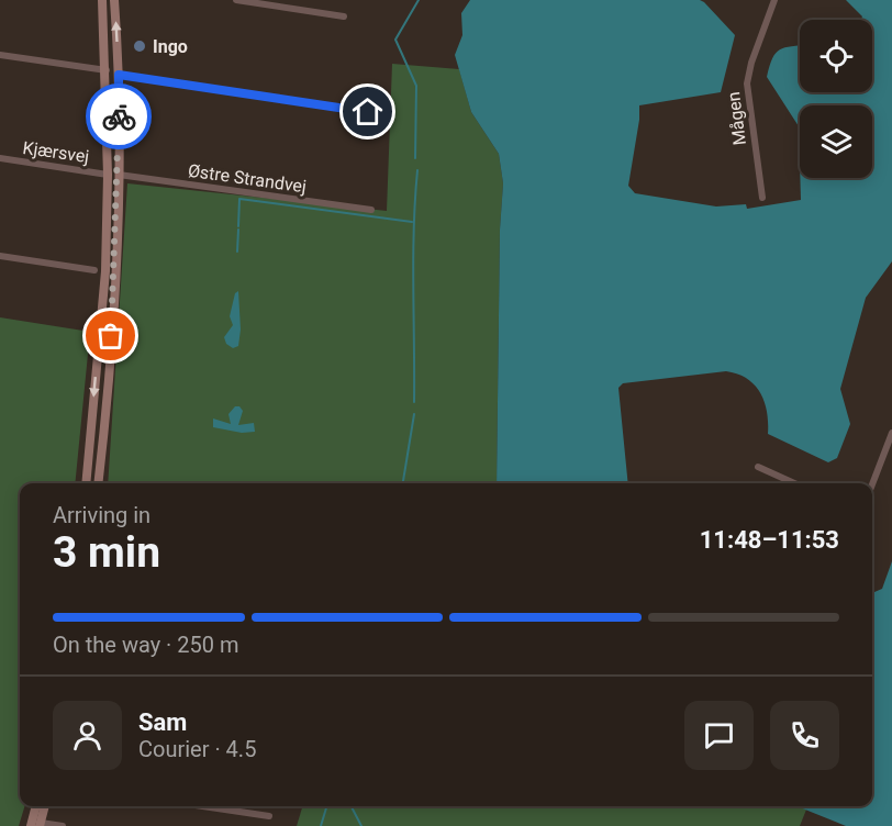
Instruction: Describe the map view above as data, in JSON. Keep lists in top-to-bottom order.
{
  "streets": {
    "street": ["Mågen", "Kjærsvej", "Østre Strandvej"]
  },
  "crossings": [
    ["Kjærsvej", "Østre Strandvej"]
  ],
  "places": ["Ingo"],
  "page": {
    "heading": ["3 min", "Arriving in", "11:48–11:53"],
    "panel": ["Sam", "Courier · 4.5"],
    "bar": "On the way · 250 m"
  }
}
